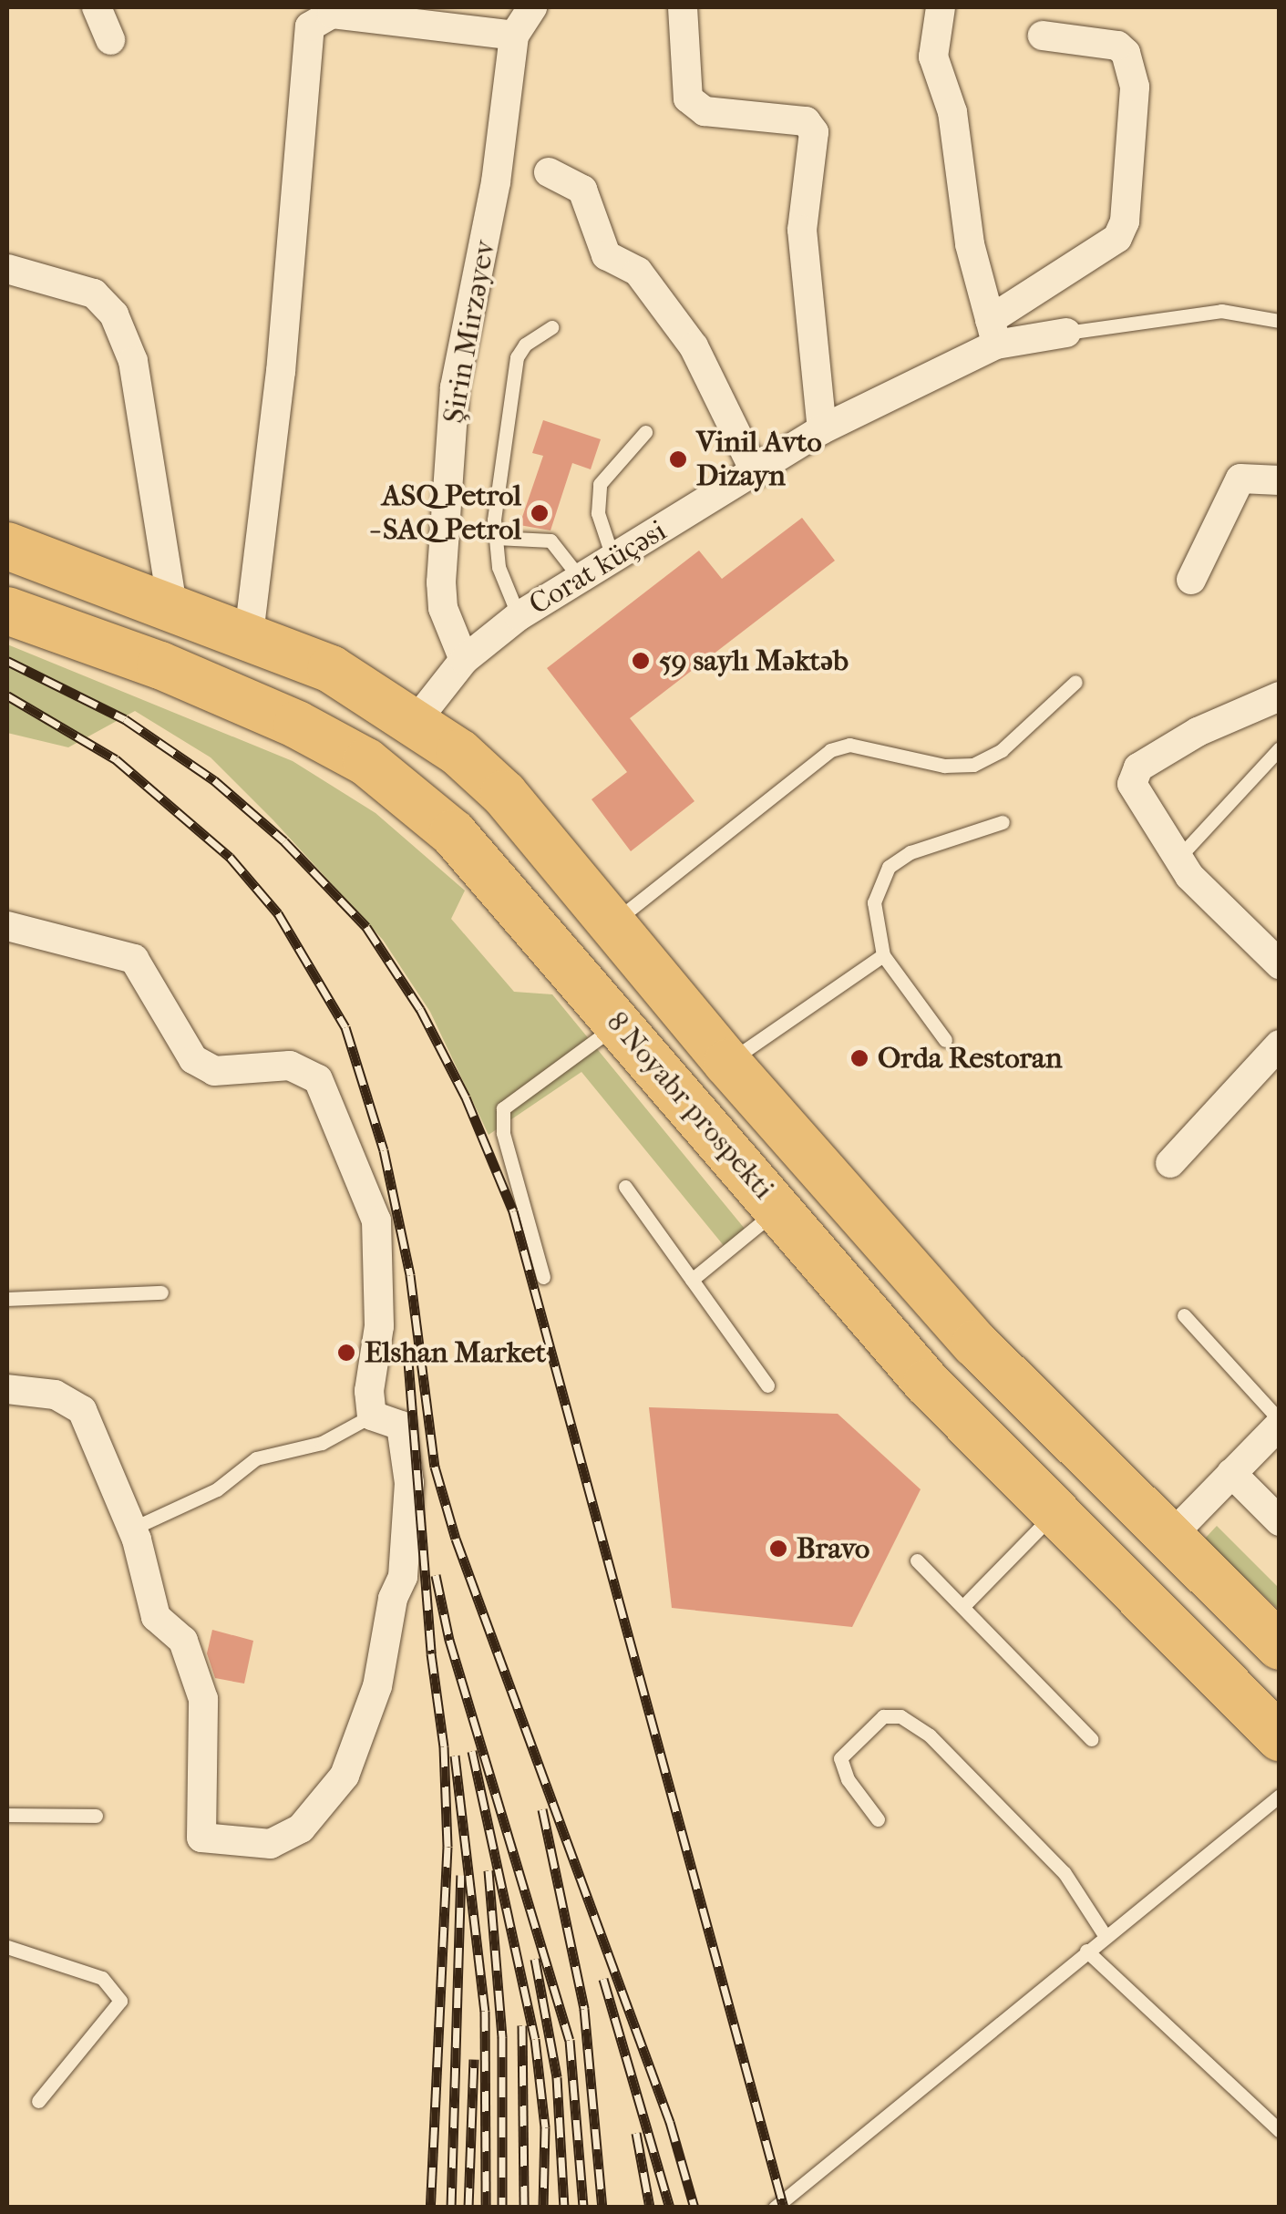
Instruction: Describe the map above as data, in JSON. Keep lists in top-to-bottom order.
{
  "streets": {
    "highway": ["8 Noyabr prospekti"],
    "street": ["Şirin Mirzəyev", "Corat küçəsi"]
  },
  "crossings": [
    ["Şirin Mirzəyev", "Corat küçəsi"],
    ["Corat küçəsi", "8 Noyabr prospekti"]
  ],
  "places": [
    "Vinil Avto Dizayn",
    "ASQ Petrol - SAQ Petrol",
    "59 saylı Məktəb",
    "Orda Restoran",
    "Elshan Market",
    "Bravo"
  ]
}
